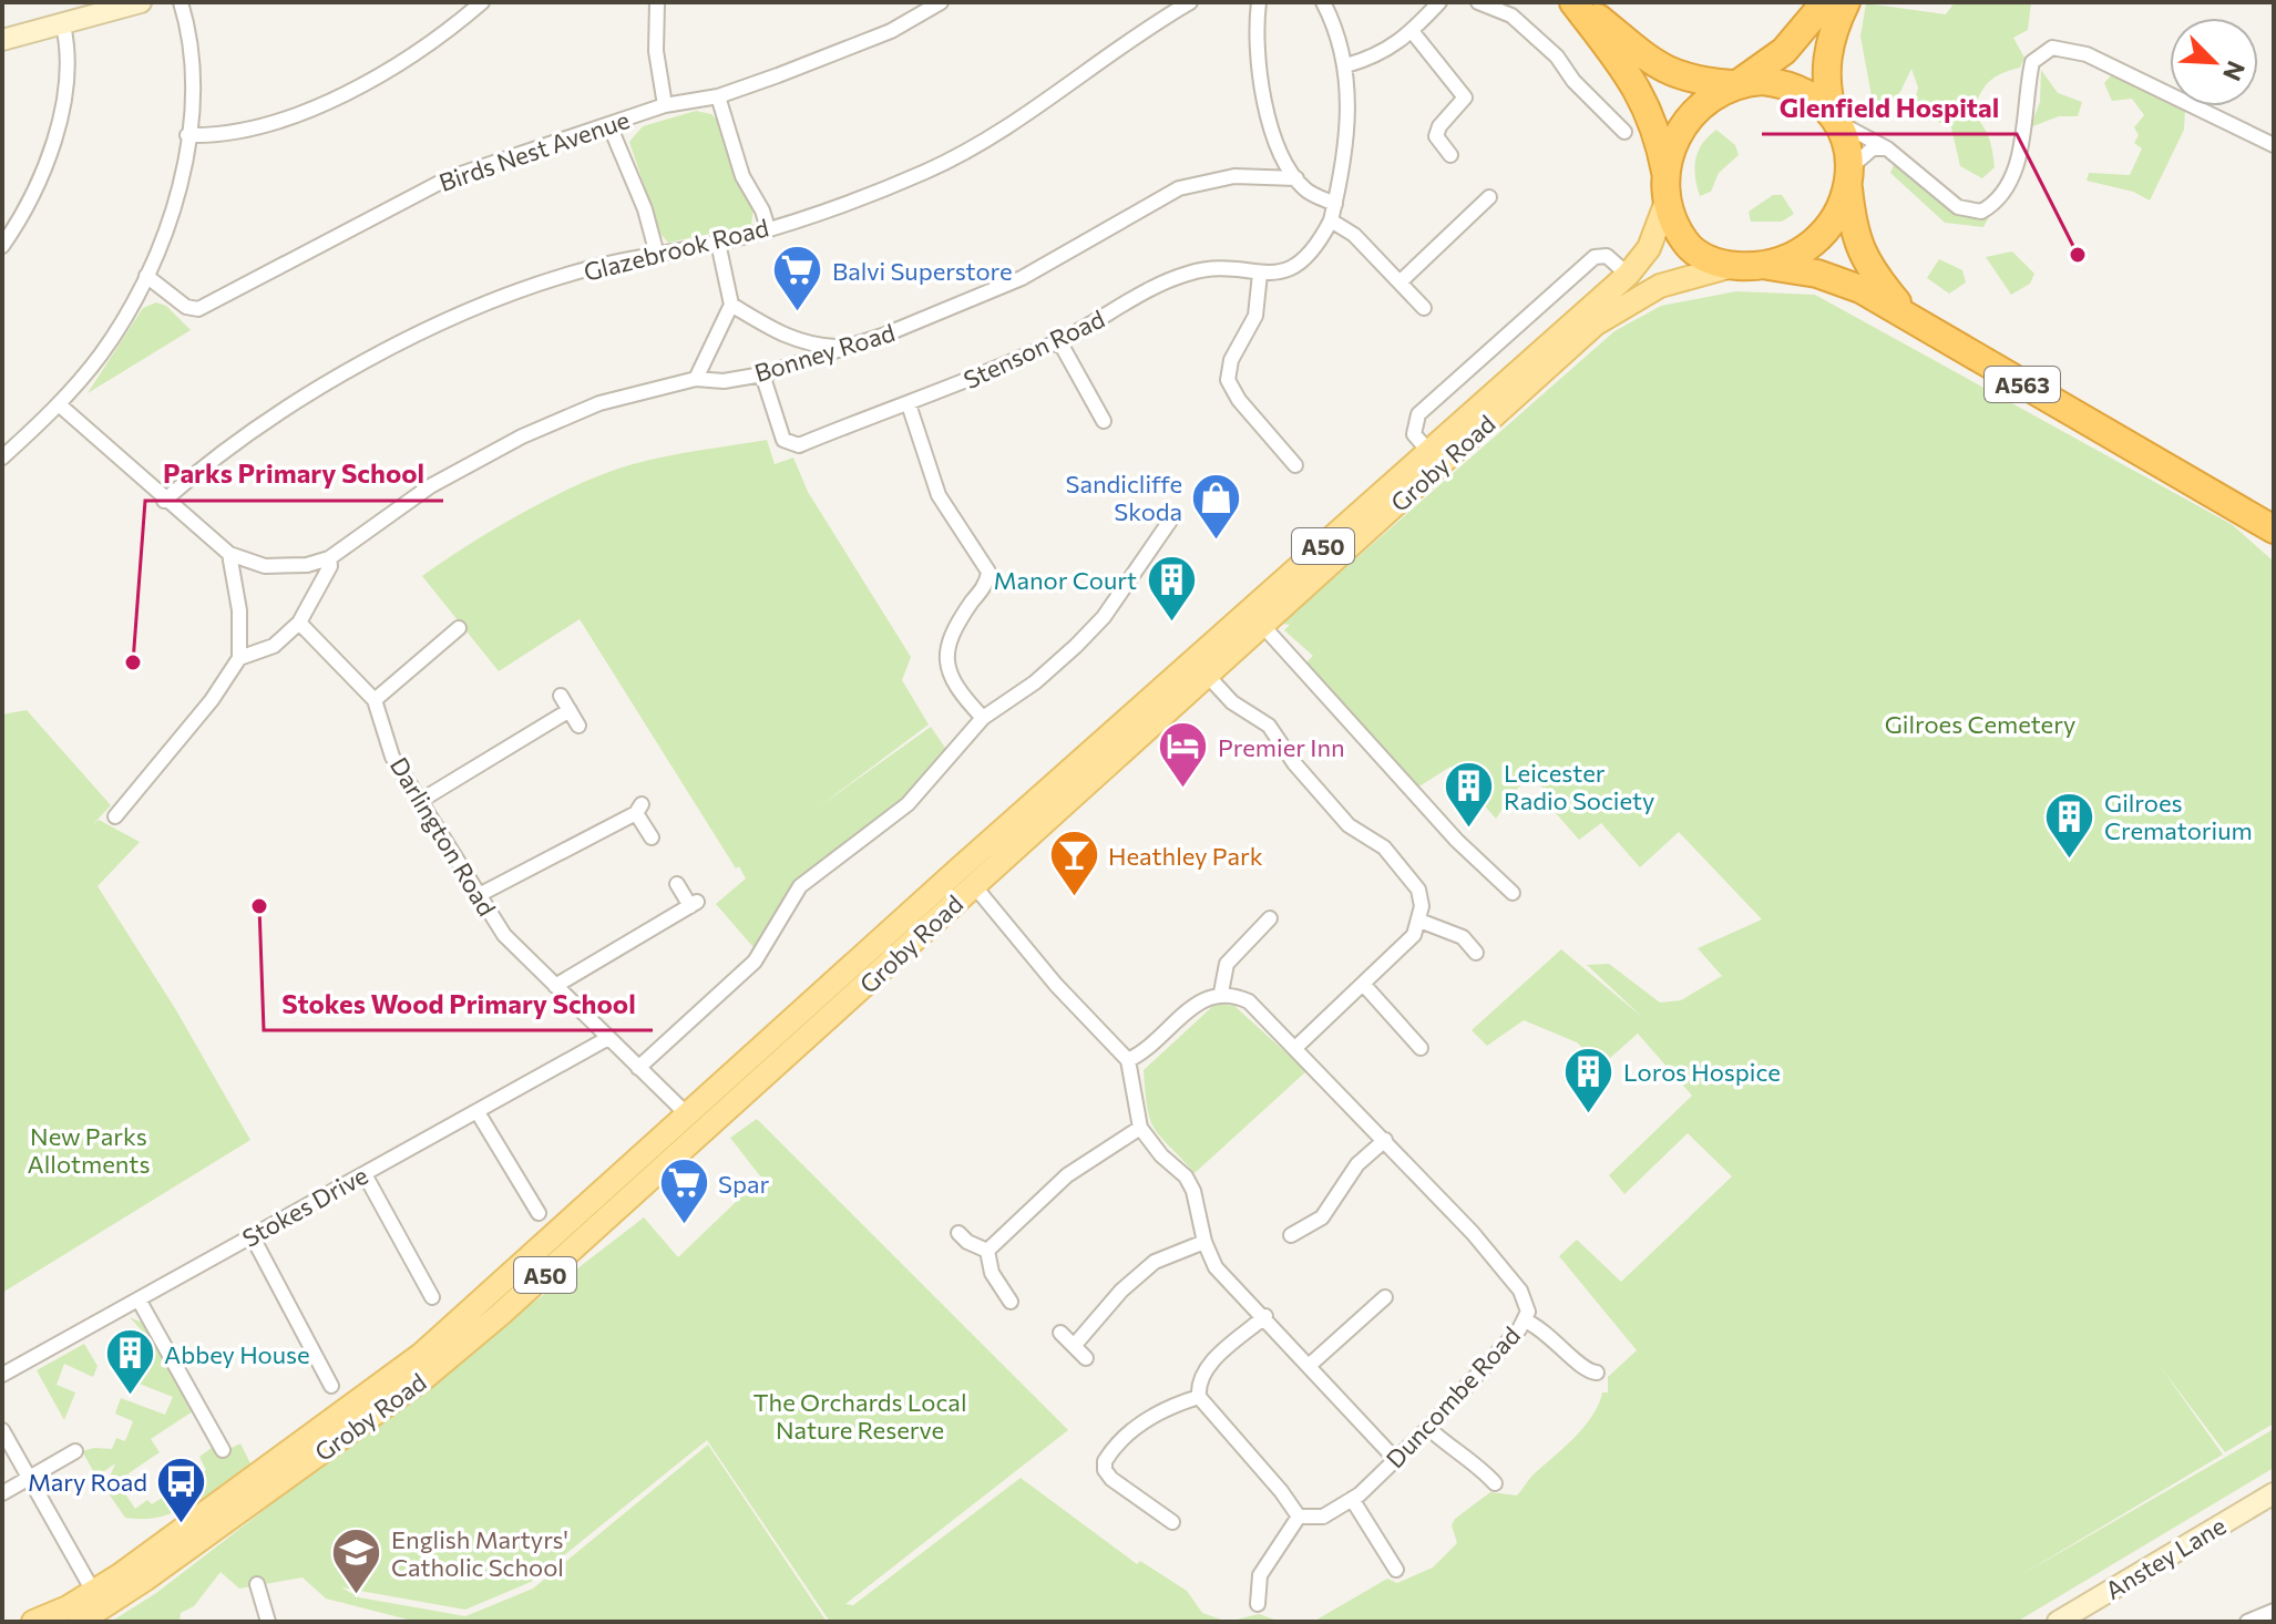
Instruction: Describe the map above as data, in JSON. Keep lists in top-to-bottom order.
{
  "streets": {
    "highway": ["A563", "A50"],
    "main road": ["Groby Road", "Anstey Lane"],
    "street": [
      "Birds Nest Avenue",
      "Glazebrook Road",
      "Stenson Road",
      "Bonney Road",
      "Darlington Road",
      "Stokes Drive",
      "Duncombe Road"
    ]
  },
  "crossings": [
    ["Stenson Road", "Bonney Road"],
    ["A563", "Groby Road"],
    ["A563", "A50"],
    ["Groby Road", "A50"],
    ["Groby Road", "Darlington Road"],
    ["Darlington Road", "Stokes Drive"]
  ],
  "parks": ["Gilroes Cemetery", "New Parks Allotments", "The Orchards Local Nature Reserve"],
  "places": {
    "other": ["Glenfield Hospital", "Parks Primary School", "Stokes Wood Primary School"],
    "supermarket": ["Balvi Superstore", "Spar"],
    "shop": ["Sandicliffe Skoda"],
    "building": [
      "Manor Court",
      "Leicester Radio Society",
      "Gilroes Crematorium",
      "Loros Hospice",
      "Abbey House"
    ],
    "hotel": ["Premier Inn"],
    "bar": ["Heathley Park"],
    "bus stop": ["Mary Road"],
    "school or university": ["English Martyrs' Catholic School"]
  },
  "north": "bottom right"
}
